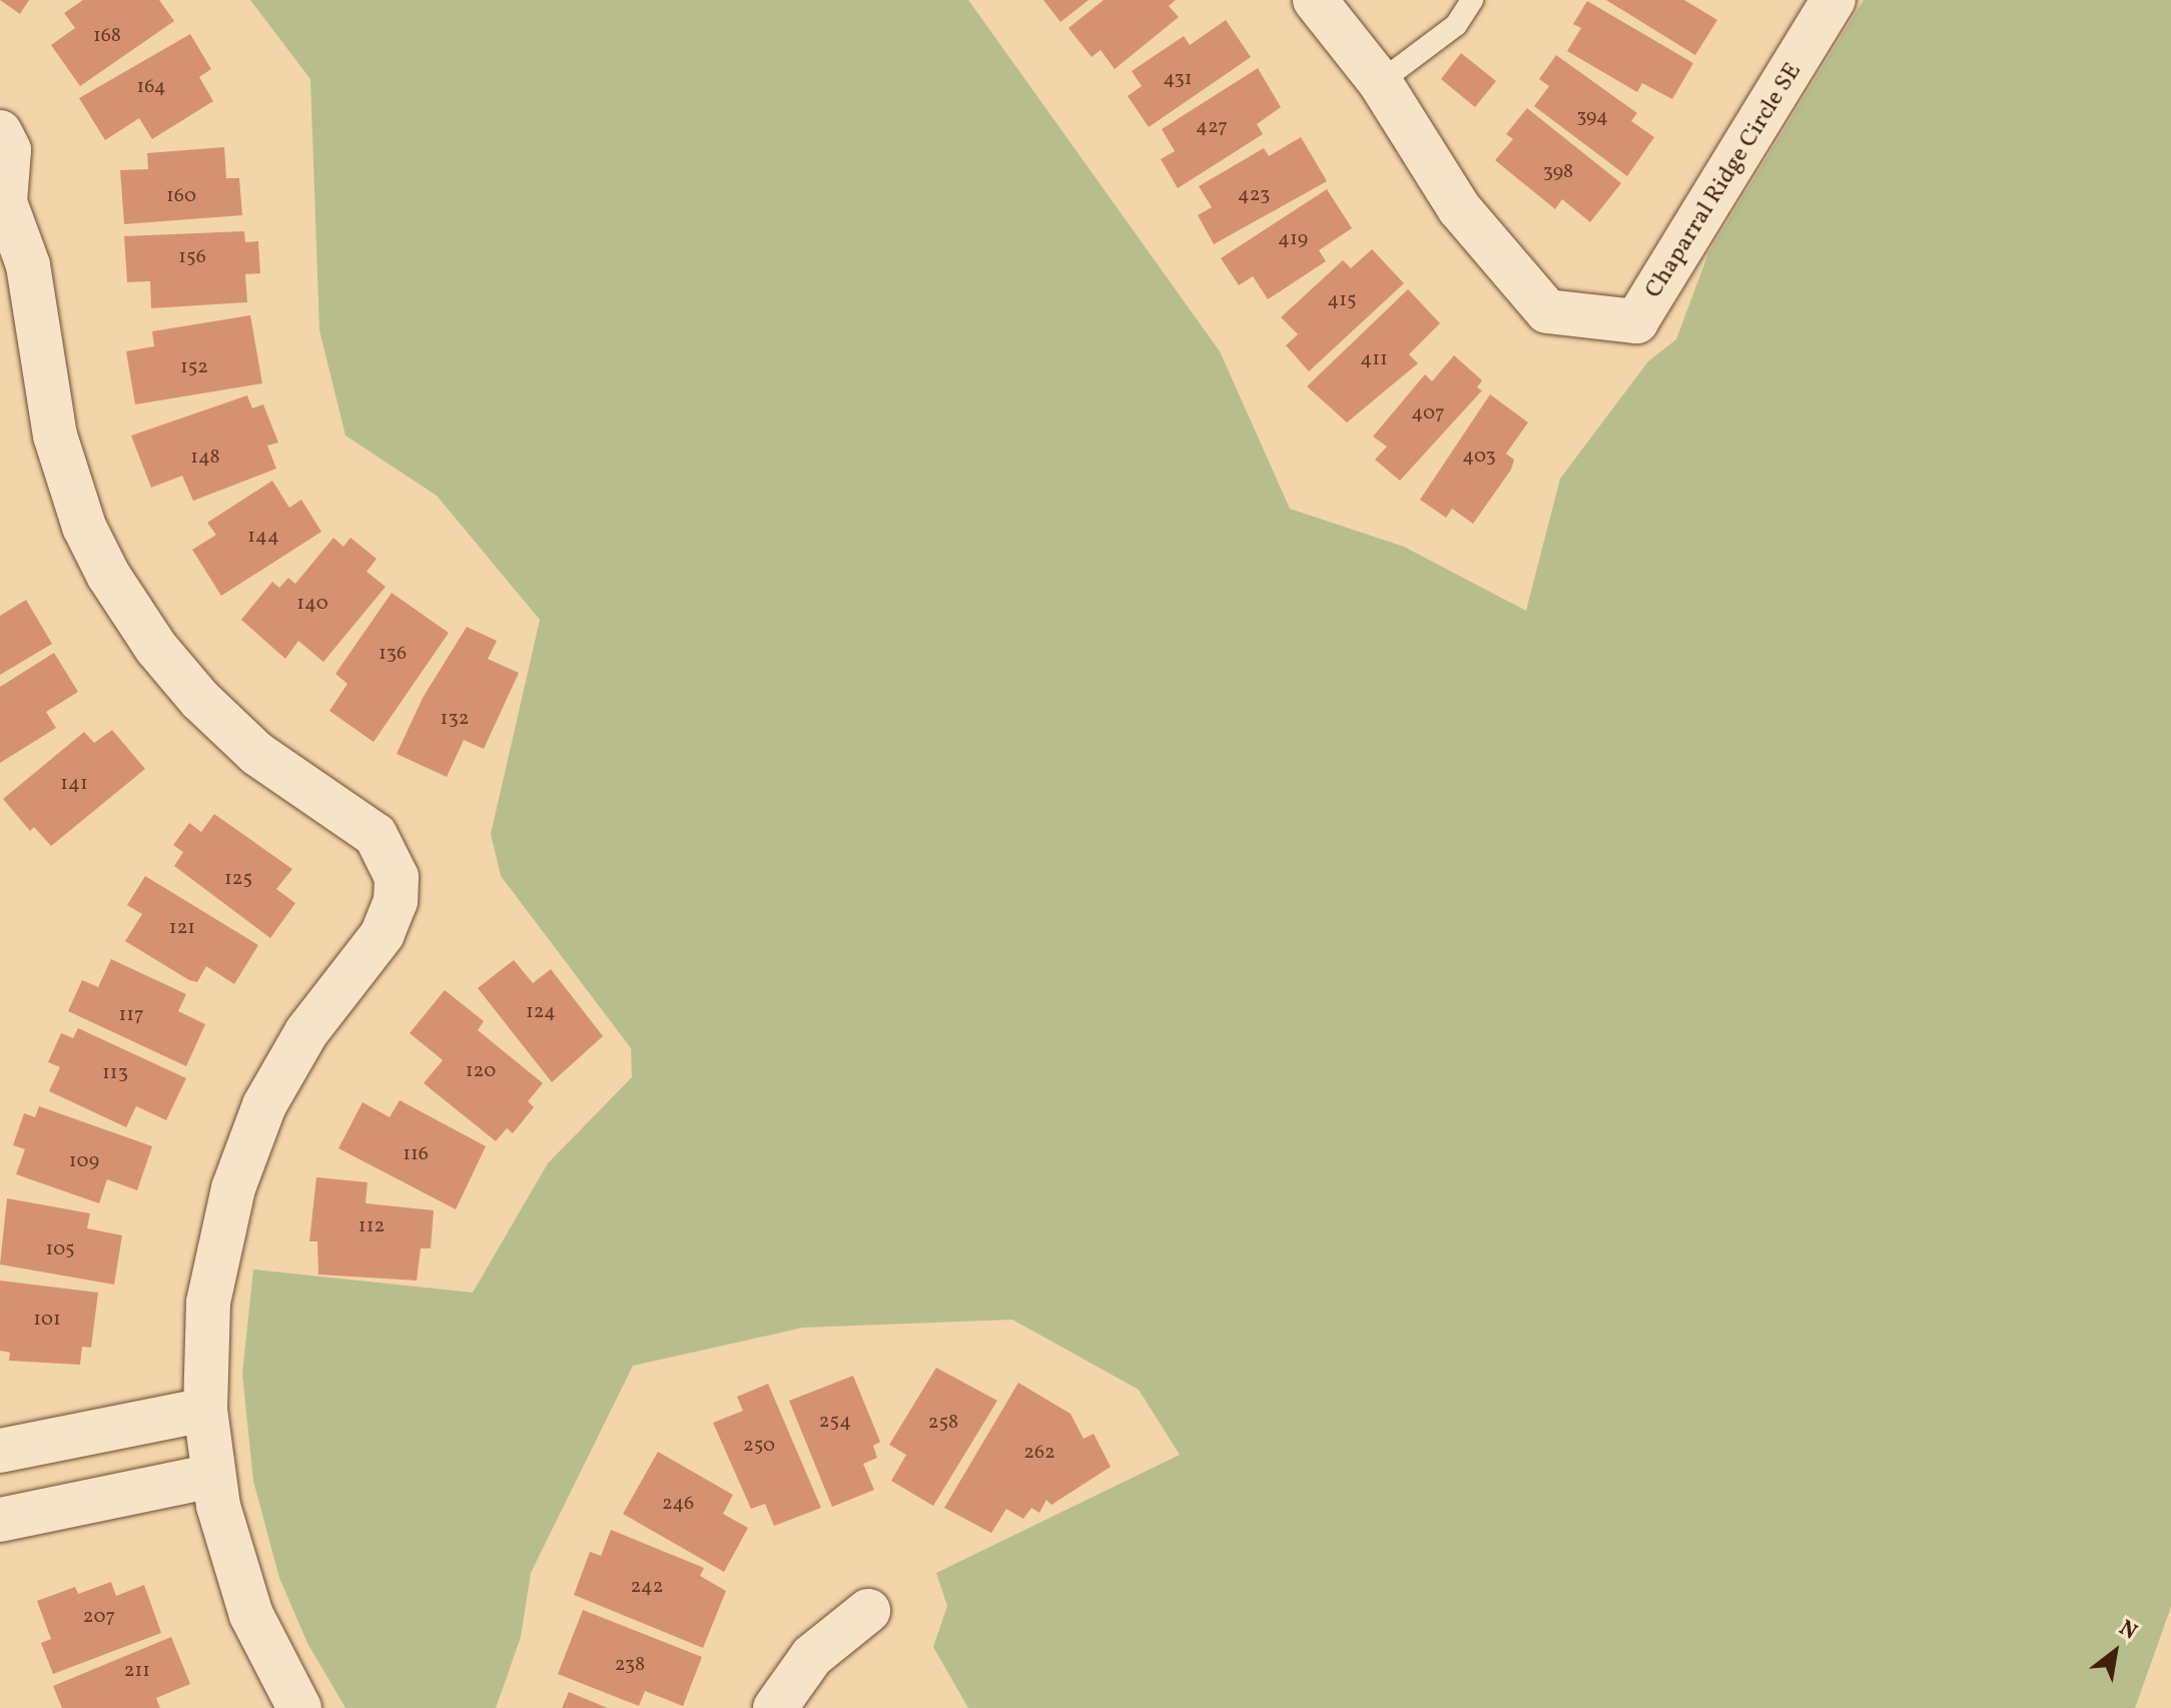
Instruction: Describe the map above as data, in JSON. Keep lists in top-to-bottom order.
{
  "streets": {
    "street": ["Chaparral Ridge Circle SE"]
  },
  "house_numbers": [
    "168",
    "431",
    "164",
    "394",
    "427",
    "398",
    "423",
    "160",
    "419",
    "156",
    "415",
    "411",
    "152",
    "407",
    "403",
    "148",
    "144",
    "140",
    "136",
    "132",
    "141",
    "125",
    "121",
    "124",
    "117",
    "120",
    "113",
    "116",
    "109",
    "112",
    "105",
    "101",
    "254",
    "258",
    "250",
    "262",
    "246",
    "242",
    "207",
    "238",
    "211"
  ],
  "north": "top right"
}
